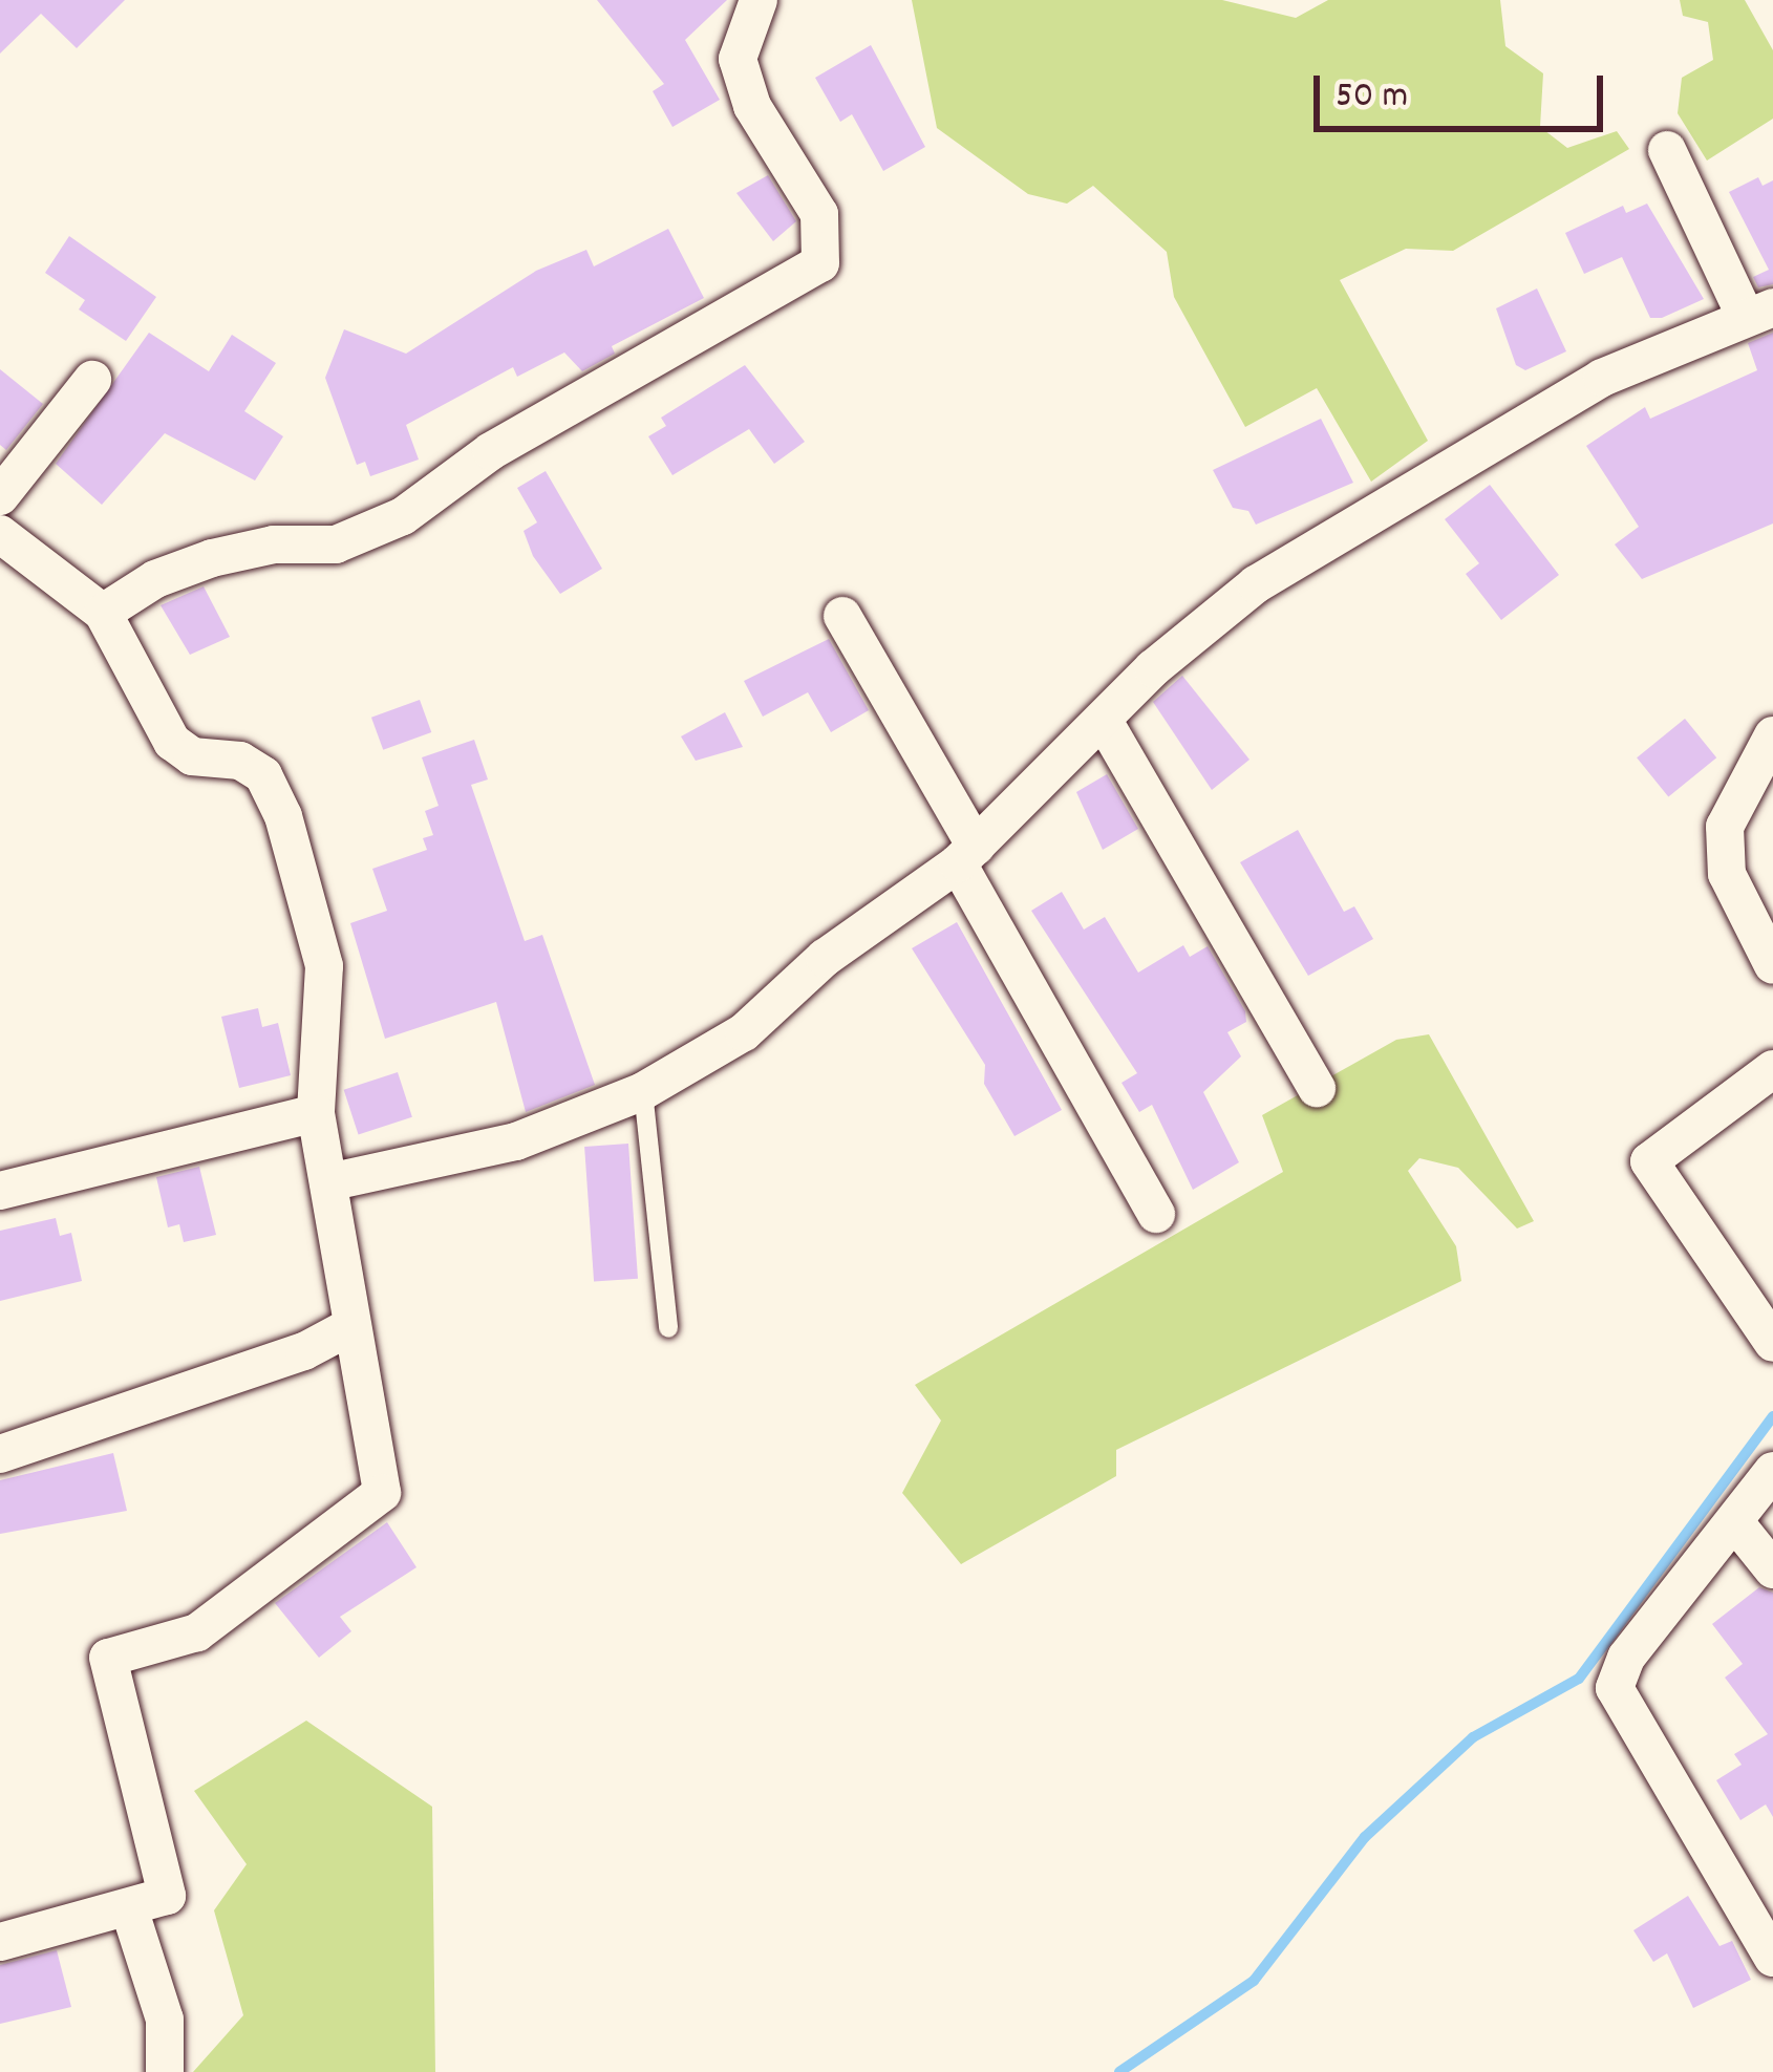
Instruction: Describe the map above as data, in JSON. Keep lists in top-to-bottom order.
{
  "scale_bar": "50 m"
}
